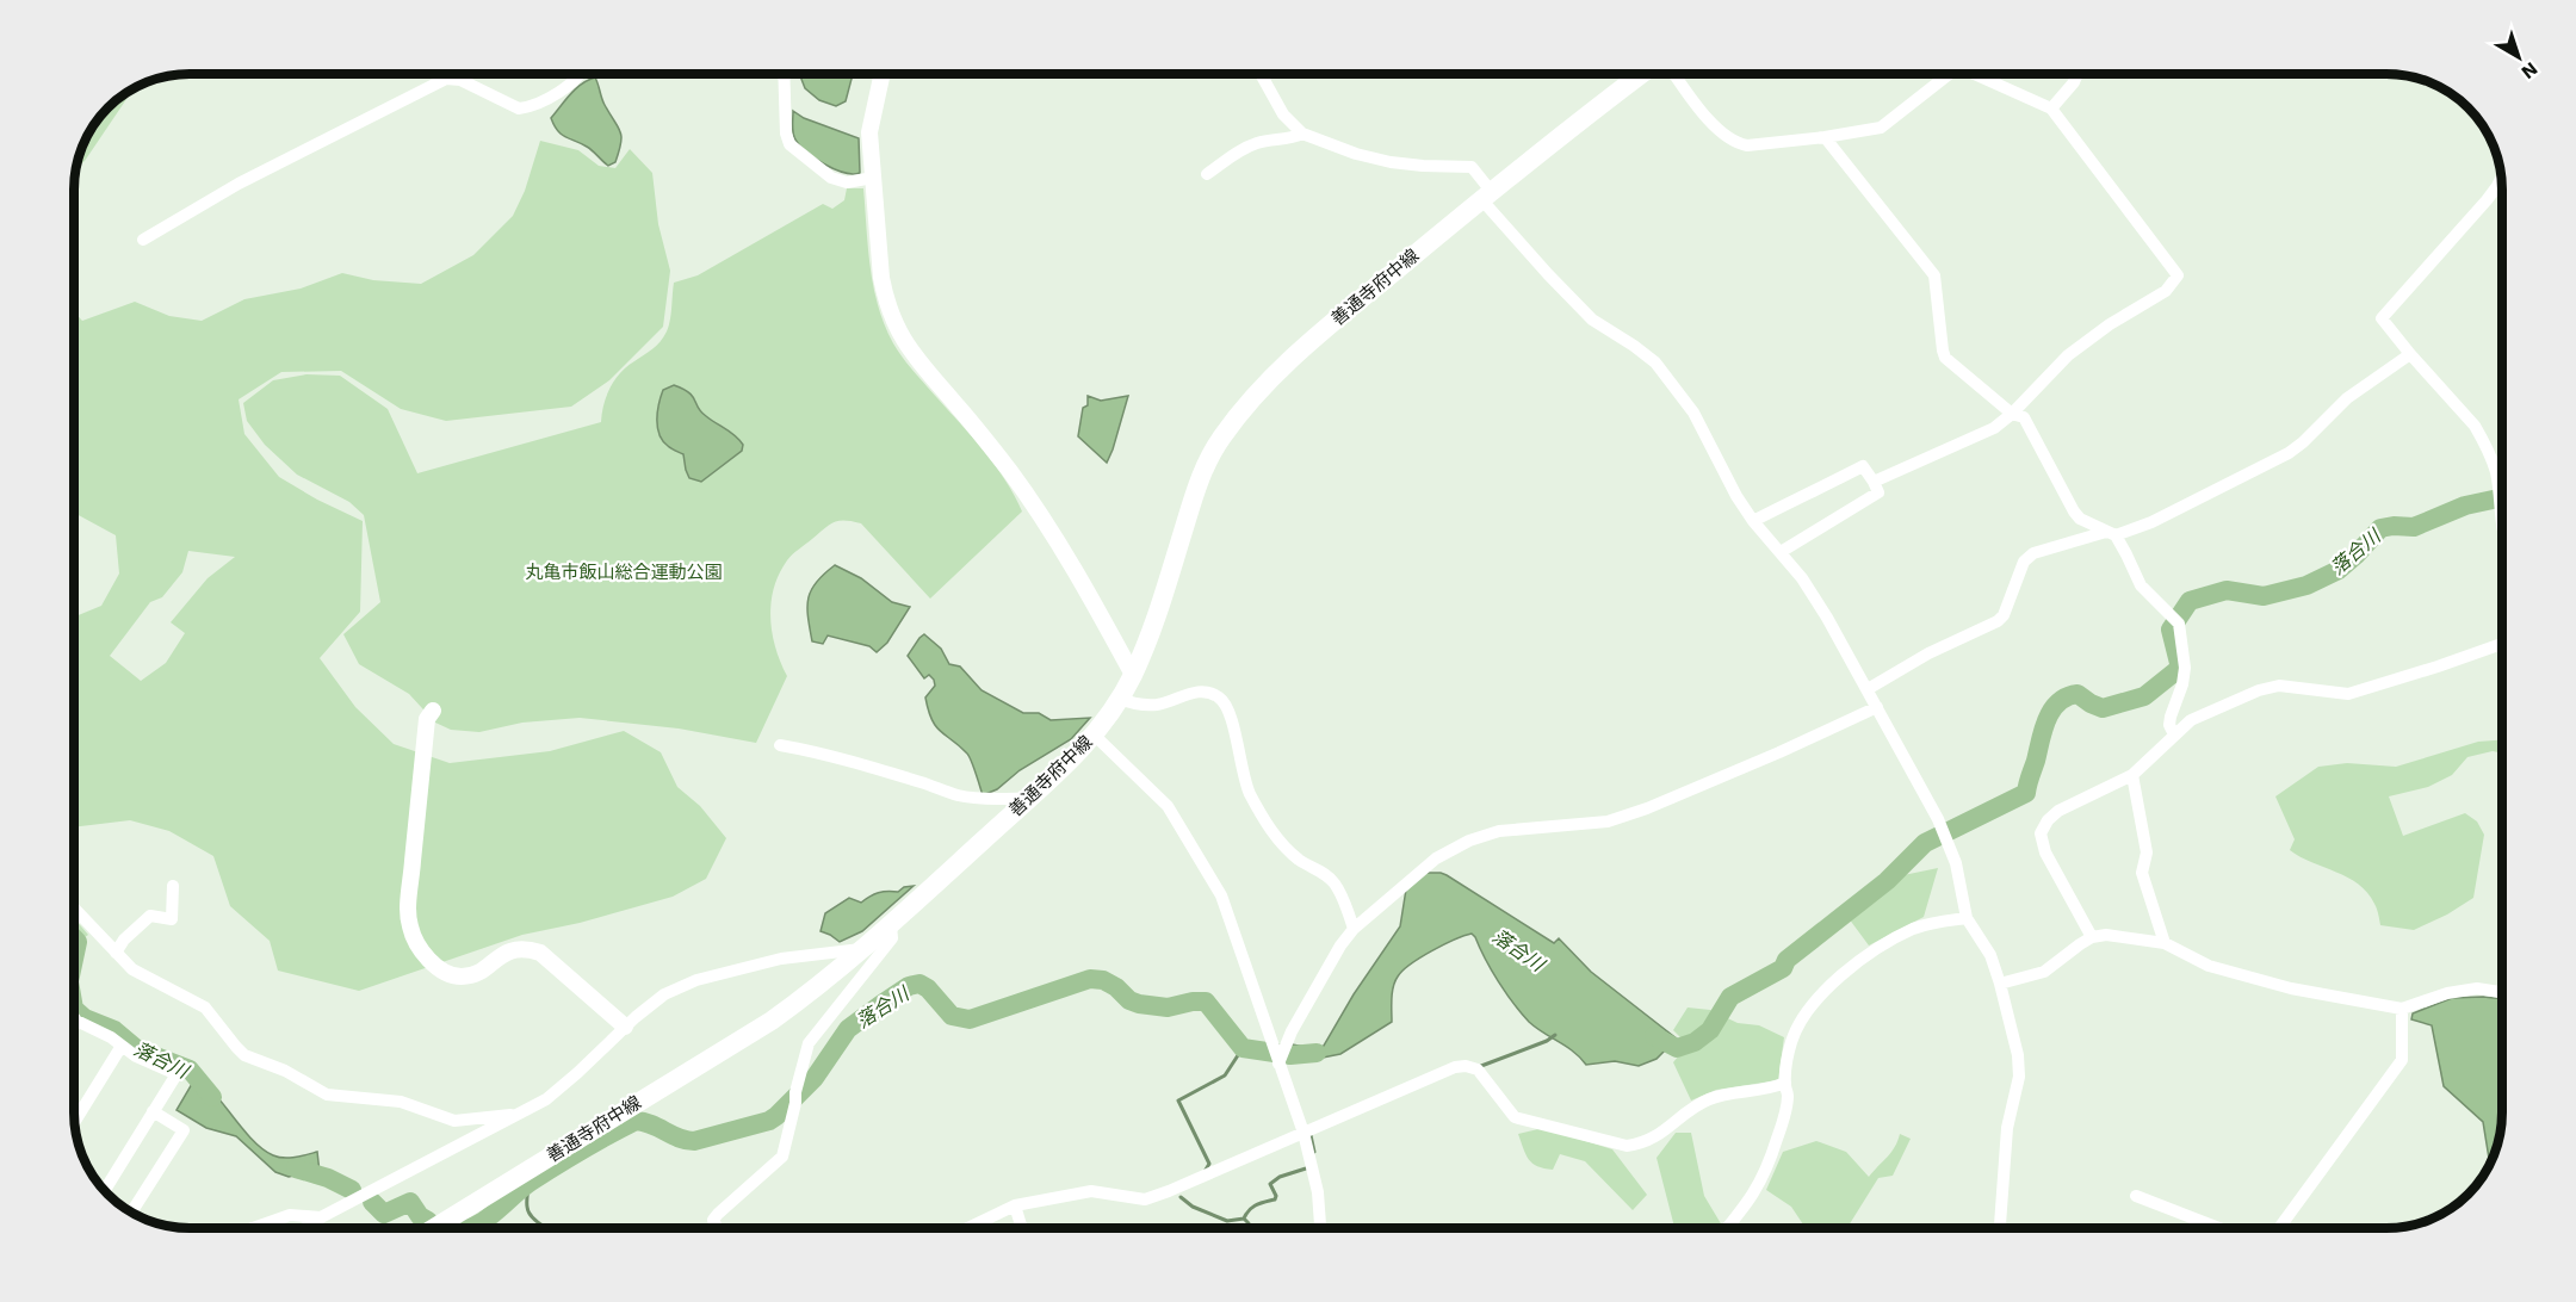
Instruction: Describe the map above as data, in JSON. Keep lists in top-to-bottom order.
{
  "streets": {
    "main road": ["善通寺府中線"]
  },
  "water": ["落合川"],
  "parks": ["丸亀市飯山総合運動公園"],
  "north": "bottom right"
}
